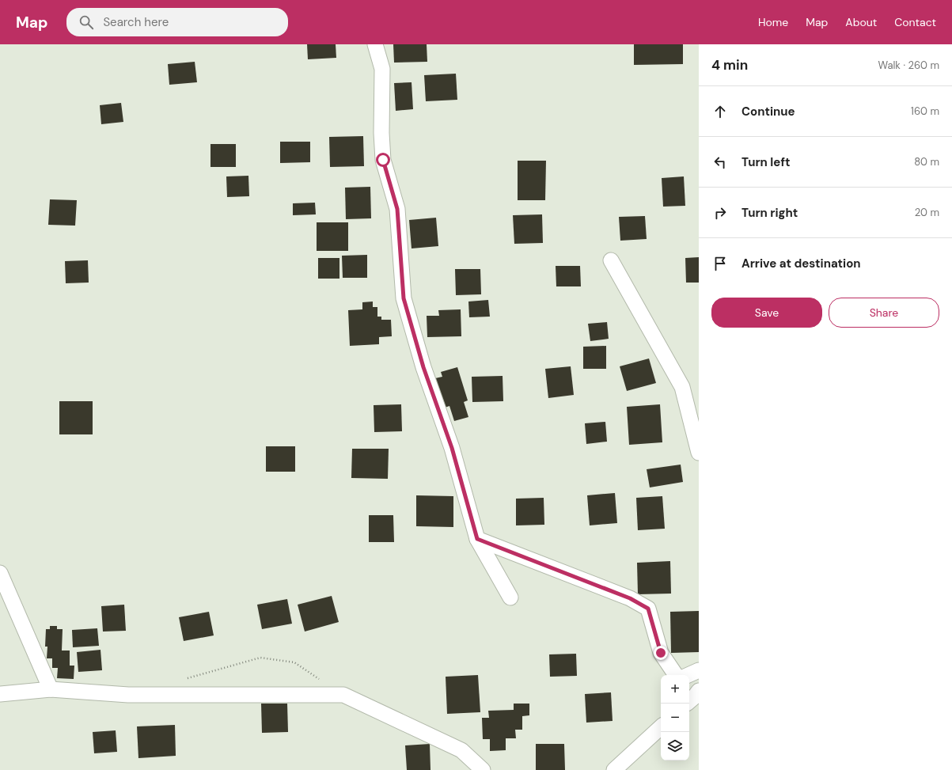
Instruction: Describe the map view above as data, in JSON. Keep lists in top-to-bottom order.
{
  "page": {
    "header": "Map",
    "search": "Search here",
    "nav": [
      "Home",
      "Map",
      "About",
      "Contact"
    ],
    "heading": ["4 min", "Walk · 260 m"],
    "list": [
      ["Continue", "160 m"],
      ["Turn left", "80 m"],
      ["Turn right", "20 m"],
      "Arrive at destination"
    ],
    "buttons": ["Save", "Share"],
    "map_buttons": ["+", "−"]
  }
}
